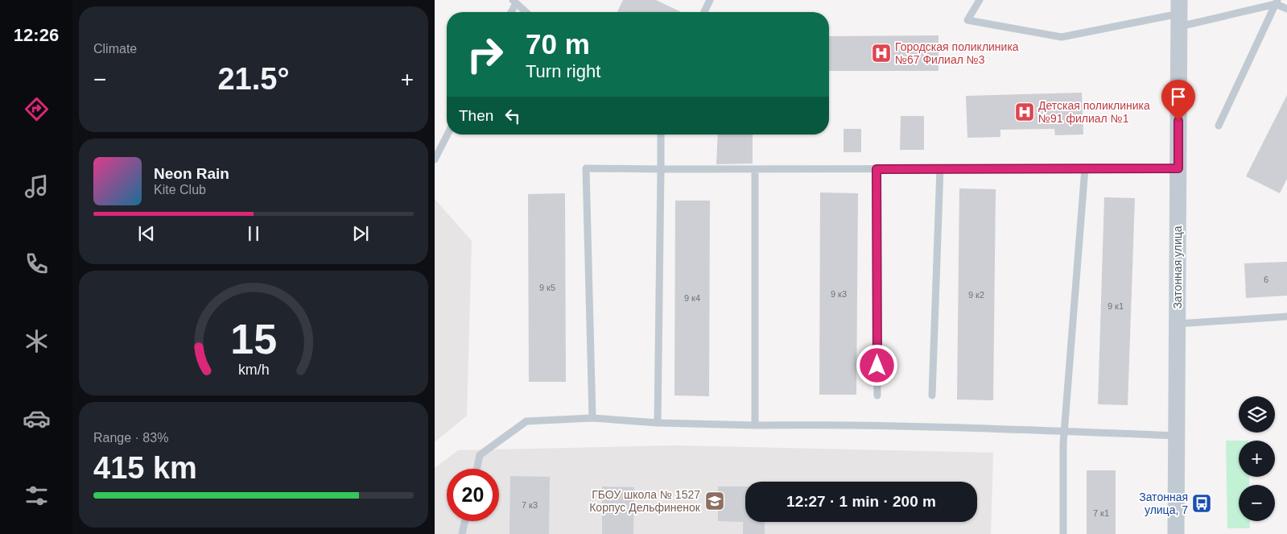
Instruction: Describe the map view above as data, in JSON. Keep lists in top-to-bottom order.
{
  "streets": {
    "street": ["Затонная улица"]
  },
  "places": {
    "hospital": ["Городская поликлиника №67 Филиал №3", "Детская поликлиника №91 филиал №1"],
    "school or university": ["ГБОУ школа № 1527 Корпус Дельфиненок"],
    "bus stop": ["Затонная улица, 7"]
  },
  "house_numbers": [
    "6",
    "9 к5",
    "9 к3",
    "9 к2",
    "9 к4",
    "9 к1",
    "7 к3",
    "7 к1"
  ],
  "page": {
    "tabs": "12:26",
    "tile": [
      "Climate",
      ["Range · 83%", "415 km"]
    ],
    "turn": ["70 m", "Turn right"],
    "heat": ["−", "21.5°", "+"],
    "then": "Then",
    "song": ["Neon Rain", "Kite Club"],
    "map_buttons": ["+", "−"],
    "limit": "20",
    "trip": "12:27 · 1 min · 200 m",
    "gauge": ["15", "km/h"]
  }
}
